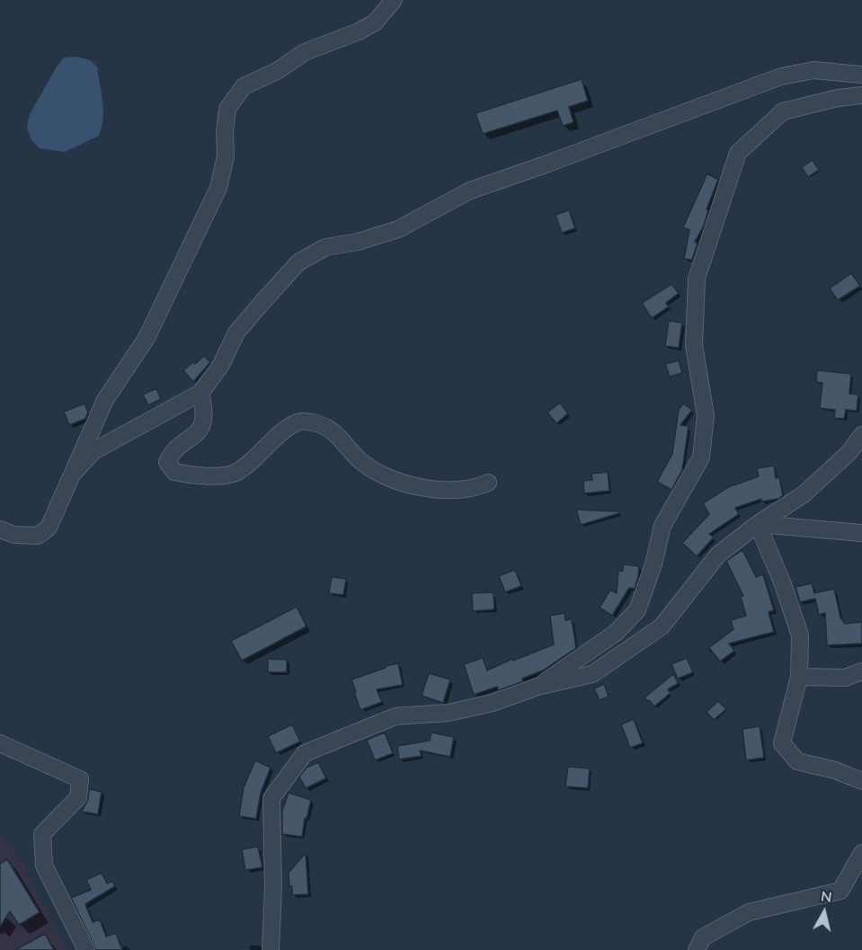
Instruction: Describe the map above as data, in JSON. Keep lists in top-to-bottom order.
{
  "north": "top"
}
